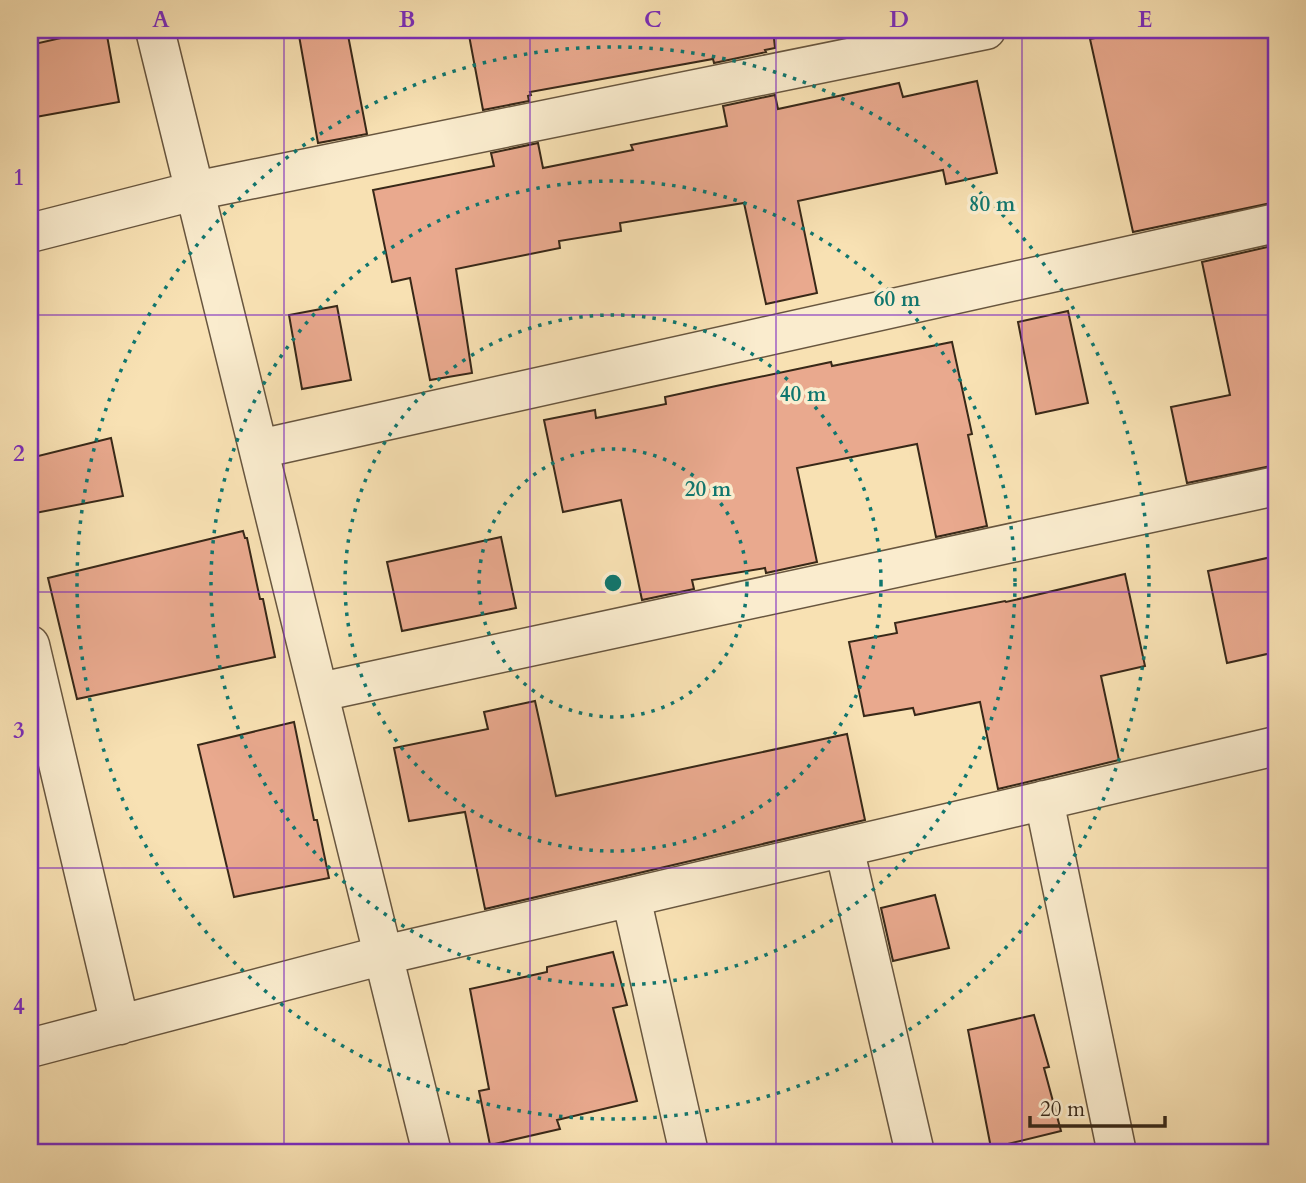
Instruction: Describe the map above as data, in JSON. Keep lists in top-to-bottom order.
{
  "scale_bar": "20 m",
  "grid": {
    "columns": [
      "A",
      "B",
      "C",
      "D",
      "E"
    ],
    "rows": [
      "1",
      "2",
      "3",
      "4"
    ]
  },
  "rings": [
    "80 m",
    "60 m",
    "40 m",
    "20 m"
  ]
}
